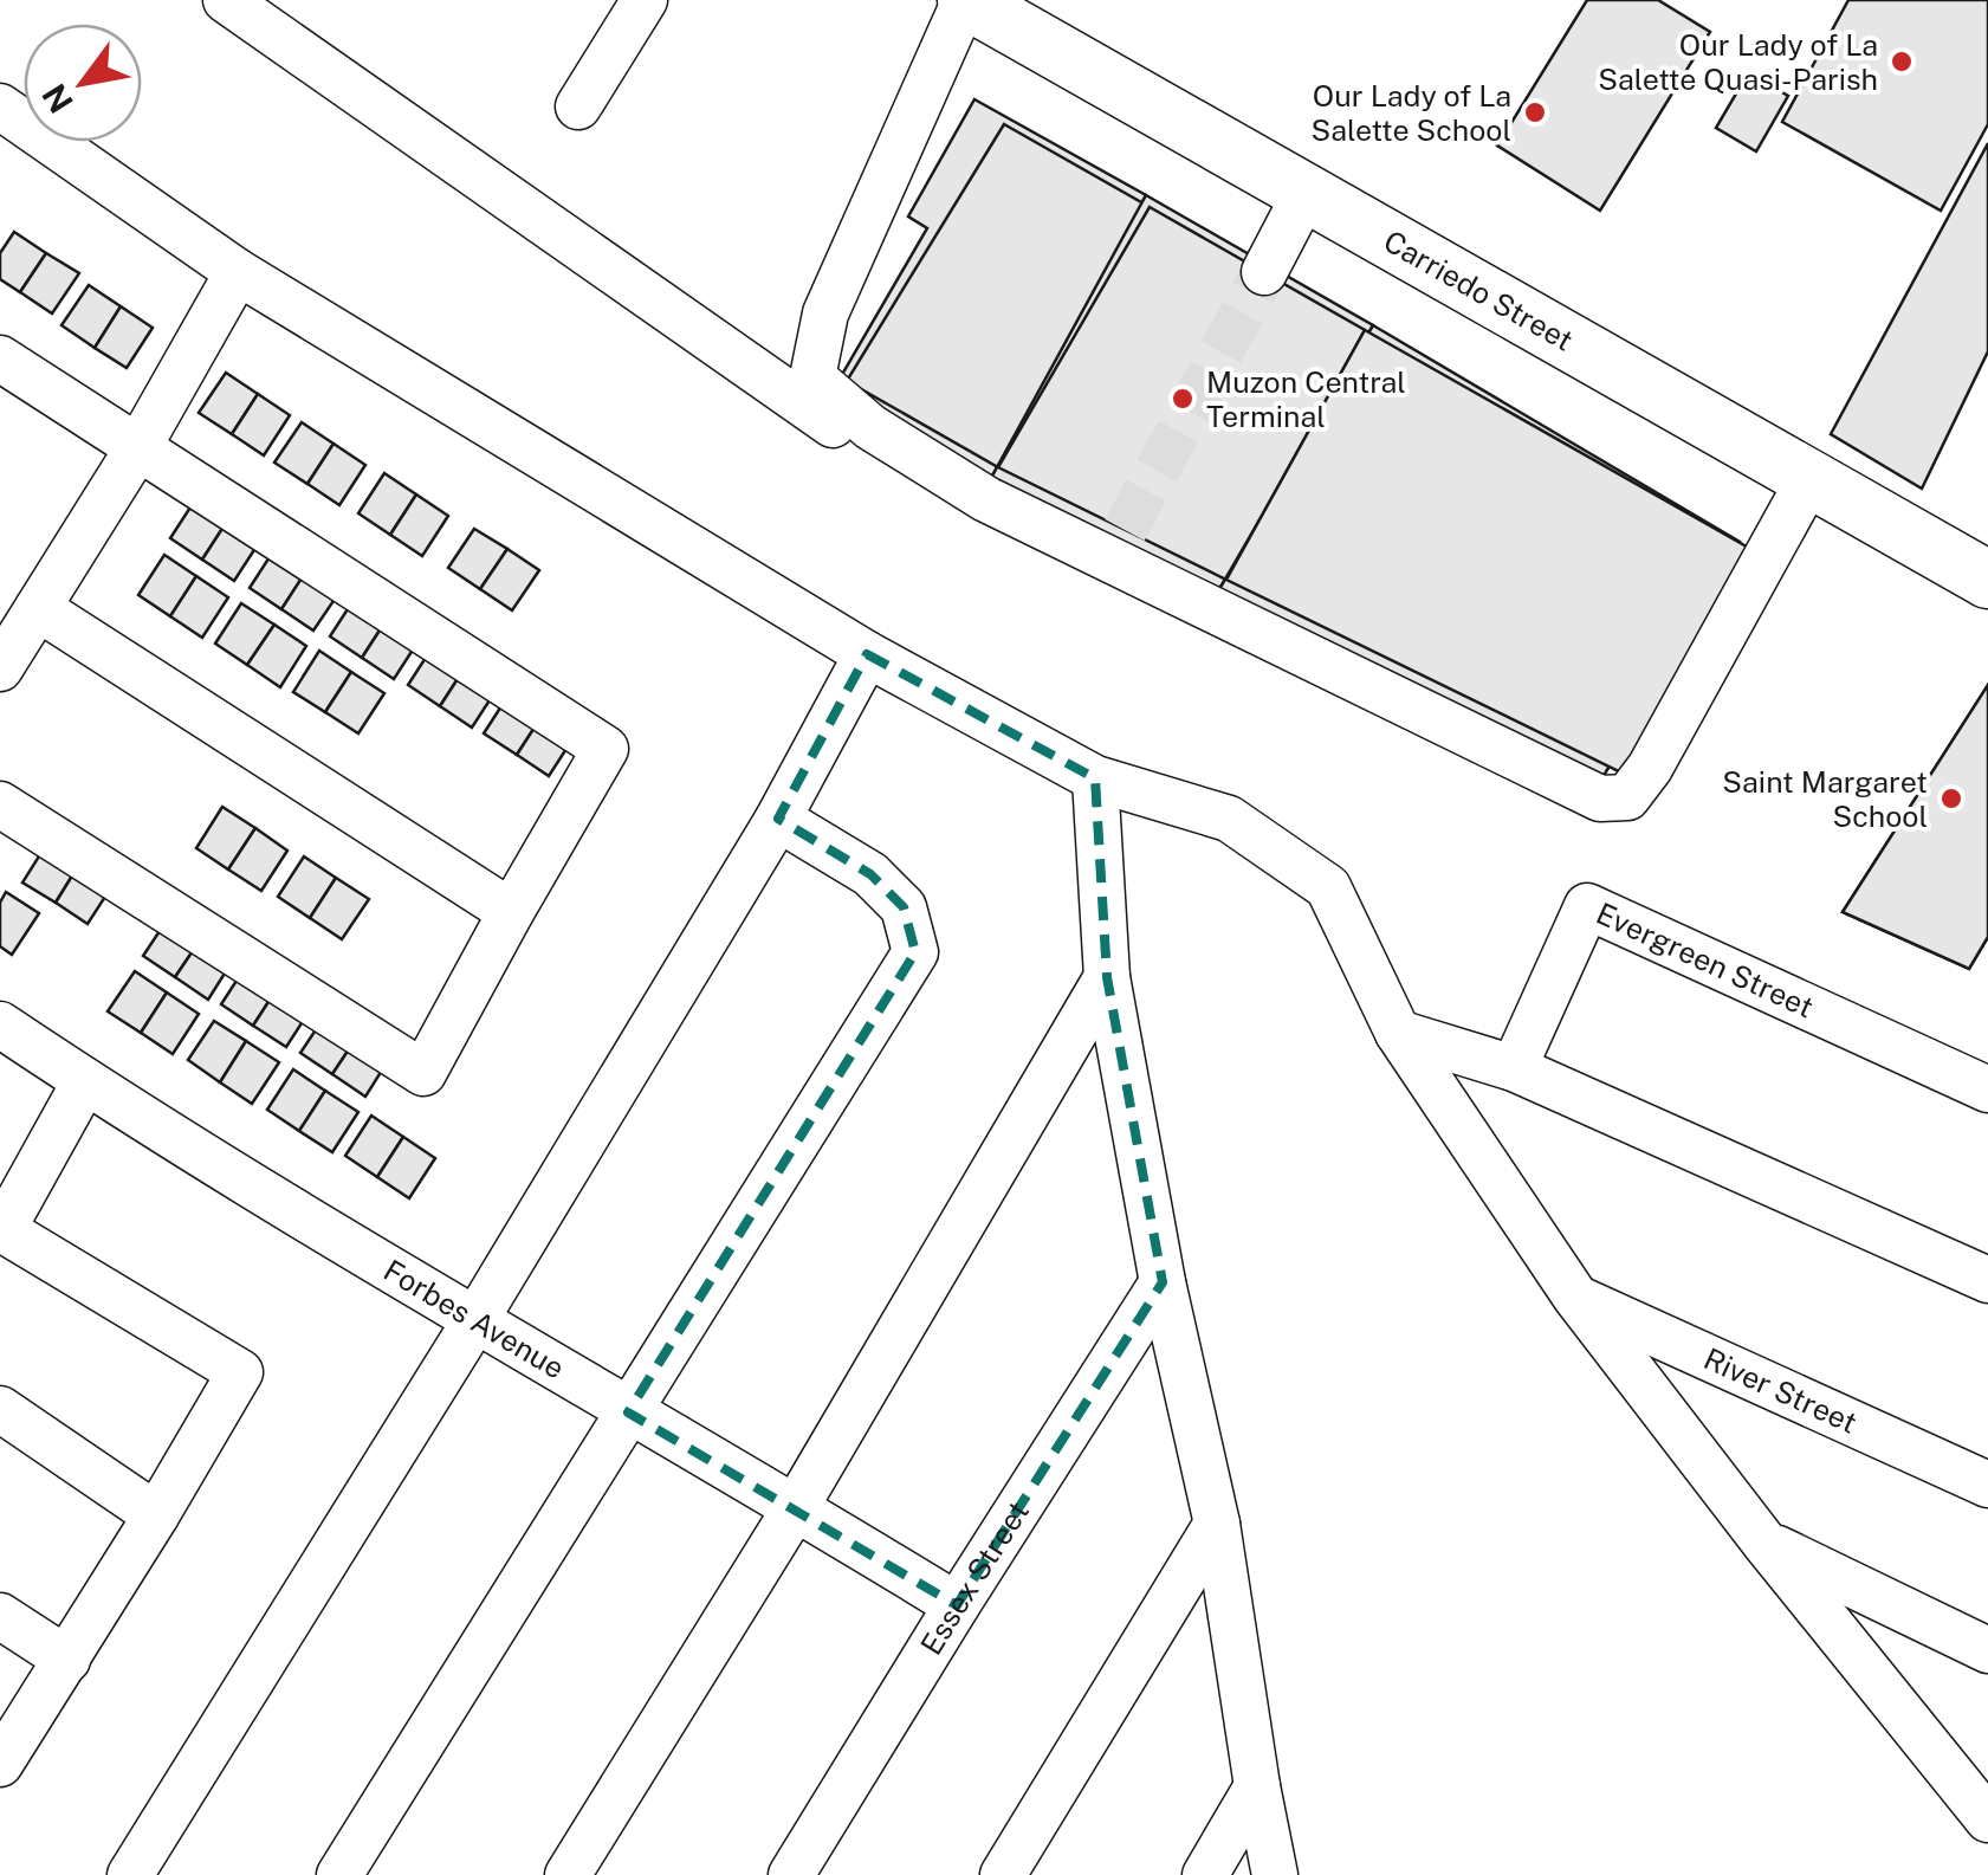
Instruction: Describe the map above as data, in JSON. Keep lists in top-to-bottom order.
{
  "streets": {
    "main road": ["Carriedo Street"],
    "street": [
      "Evergreen Street",
      "Forbes Avenue",
      "River Street",
      "Essex Street"
    ]
  },
  "crossings": [
    ["Forbes Avenue", "Essex Street"]
  ],
  "places": [
    "Our Lady of La Salette Quasi-Parish",
    "Our Lady of La Salette School",
    "Muzon Central Terminal",
    "Saint Margaret School"
  ],
  "north": "bottom left"
}
